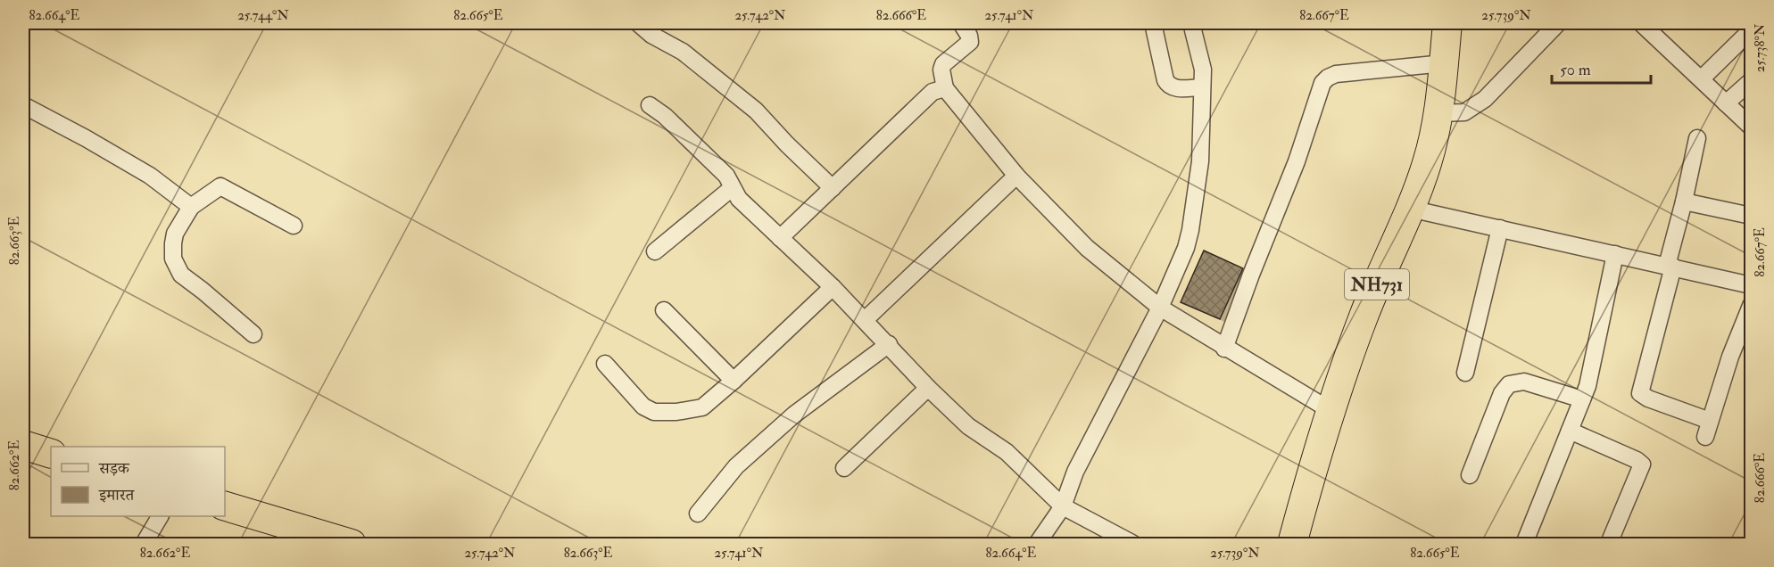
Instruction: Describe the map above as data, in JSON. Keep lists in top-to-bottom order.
{
  "streets": {
    "highway": ["NH731"]
  },
  "legend": ["सड़क", "इमारत"],
  "scale_bar": "50 m",
  "coordinates": [
    "82.664°E",
    "25.744°N",
    "82.665°E",
    "25.742°N",
    "82.666°E",
    "25.741°N",
    "82.667°E",
    "25.739°N",
    "25.738°N",
    "82.663°E",
    "82.662°E"
  ]
}
